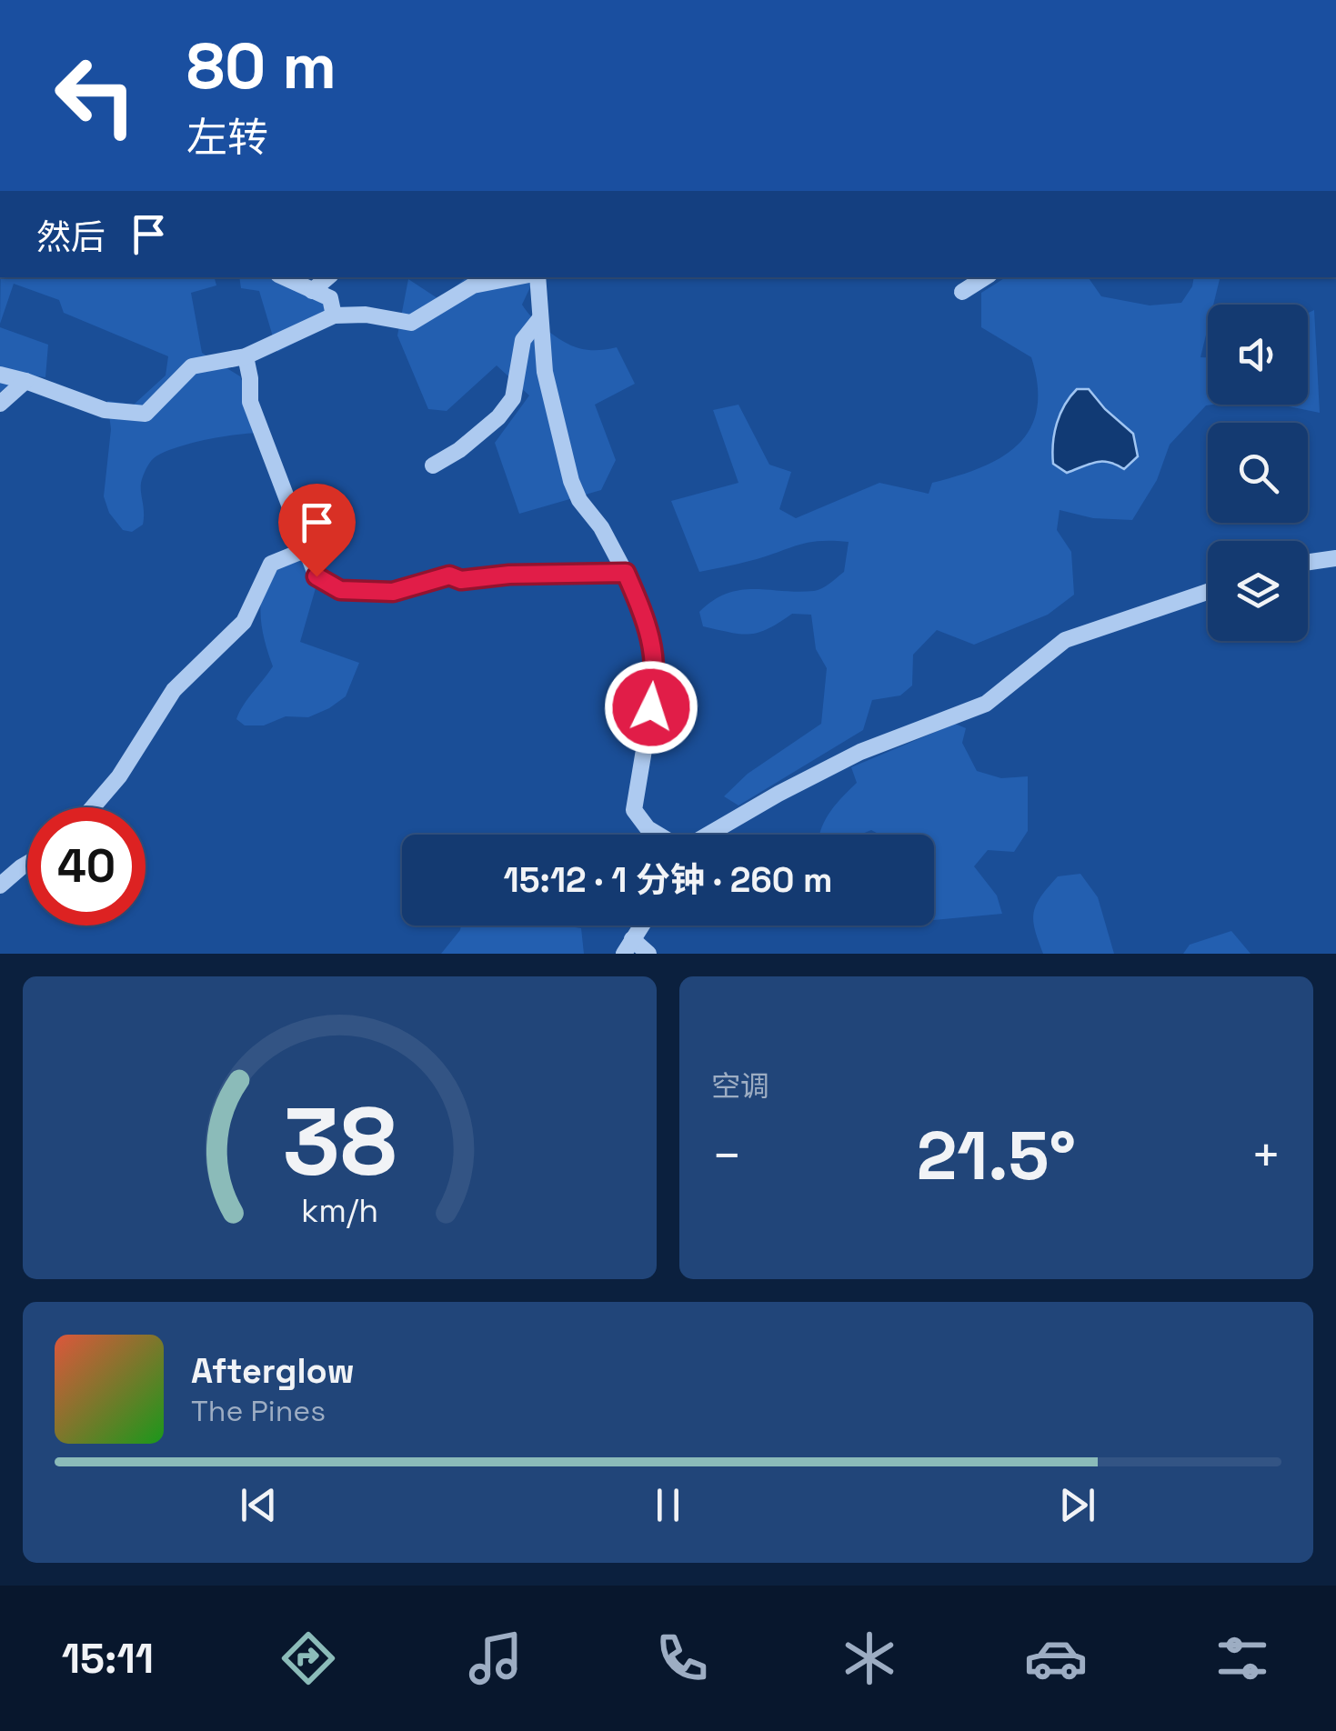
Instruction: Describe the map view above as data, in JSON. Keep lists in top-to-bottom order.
{
  "page": {
    "turn": ["80 m", "左转"],
    "then": "然后",
    "limit": "40",
    "trip": "15:12 · 1 分钟 · 260 m",
    "tile": "空调",
    "heat": ["−", "21.5°", "+"],
    "song": ["Afterglow", "The Pines"],
    "tabs": "15:11",
    "gauge": ["38", "km/h"]
  }
}
